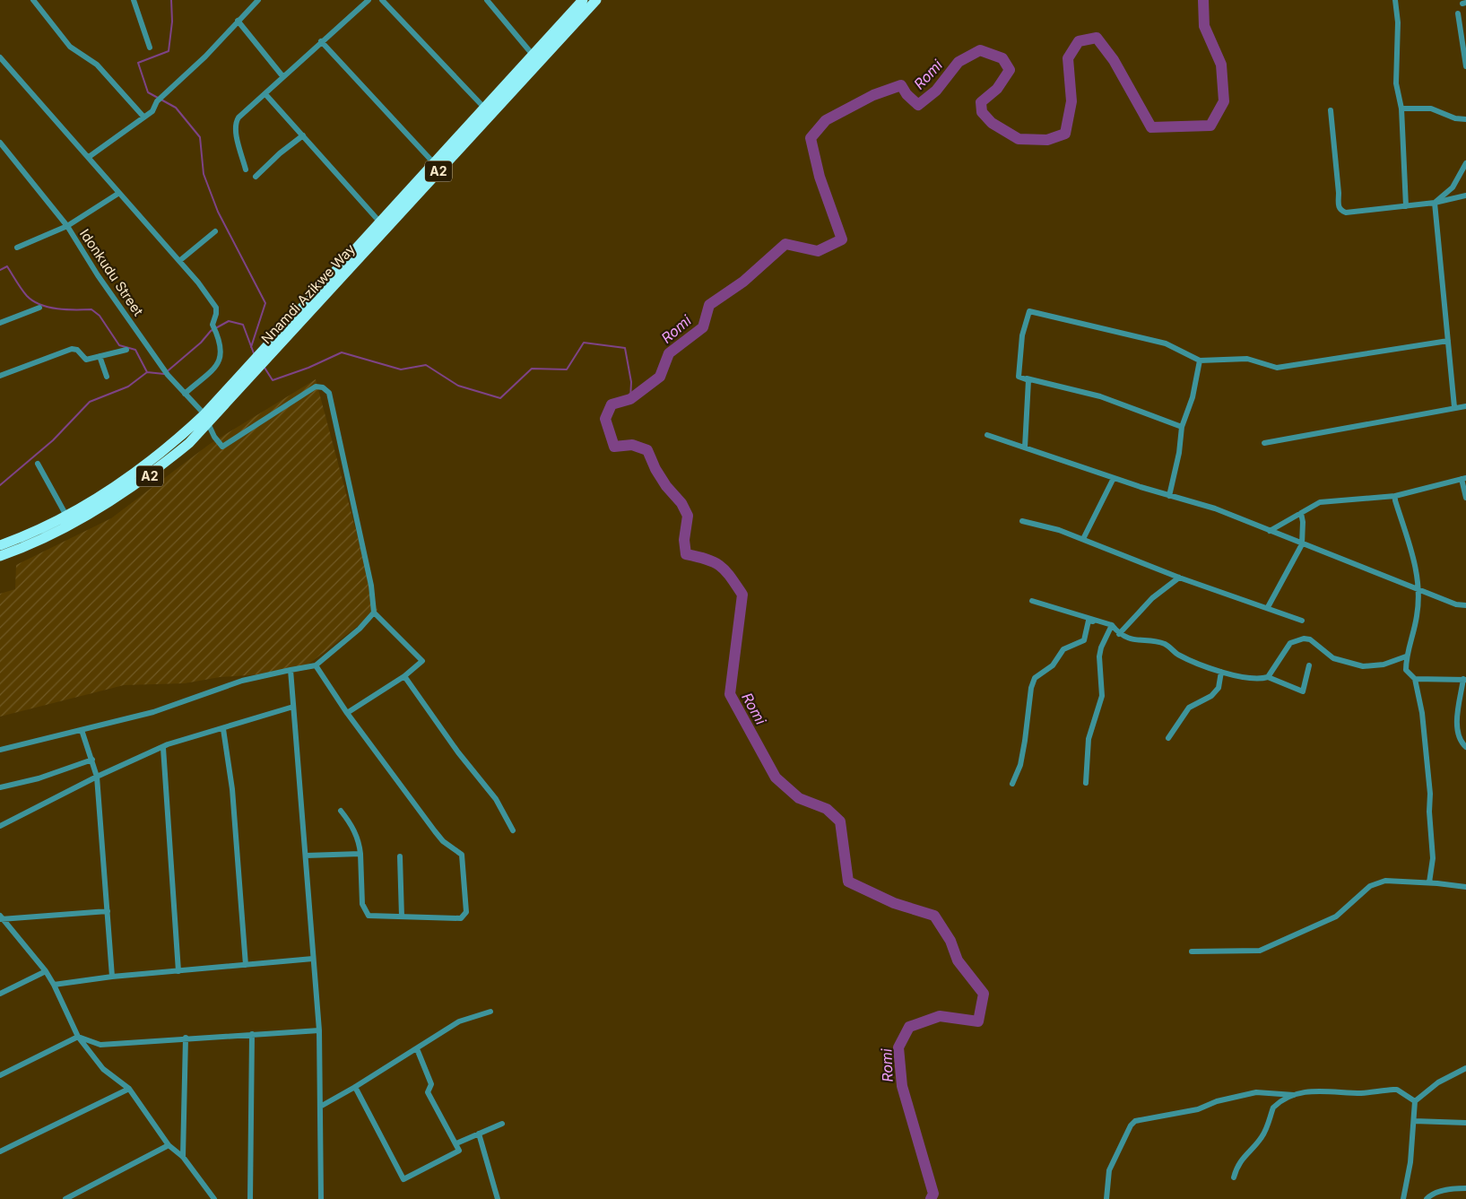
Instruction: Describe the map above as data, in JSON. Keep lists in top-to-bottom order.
{
  "streets": {
    "highway": ["A2", "Nnamdi Azikwe Way"],
    "street": ["Idonkudu Street"]
  },
  "crossings": [
    ["Idonkudu Street", "Nnamdi Azikwe Way"]
  ],
  "water": ["Romi"]
}
